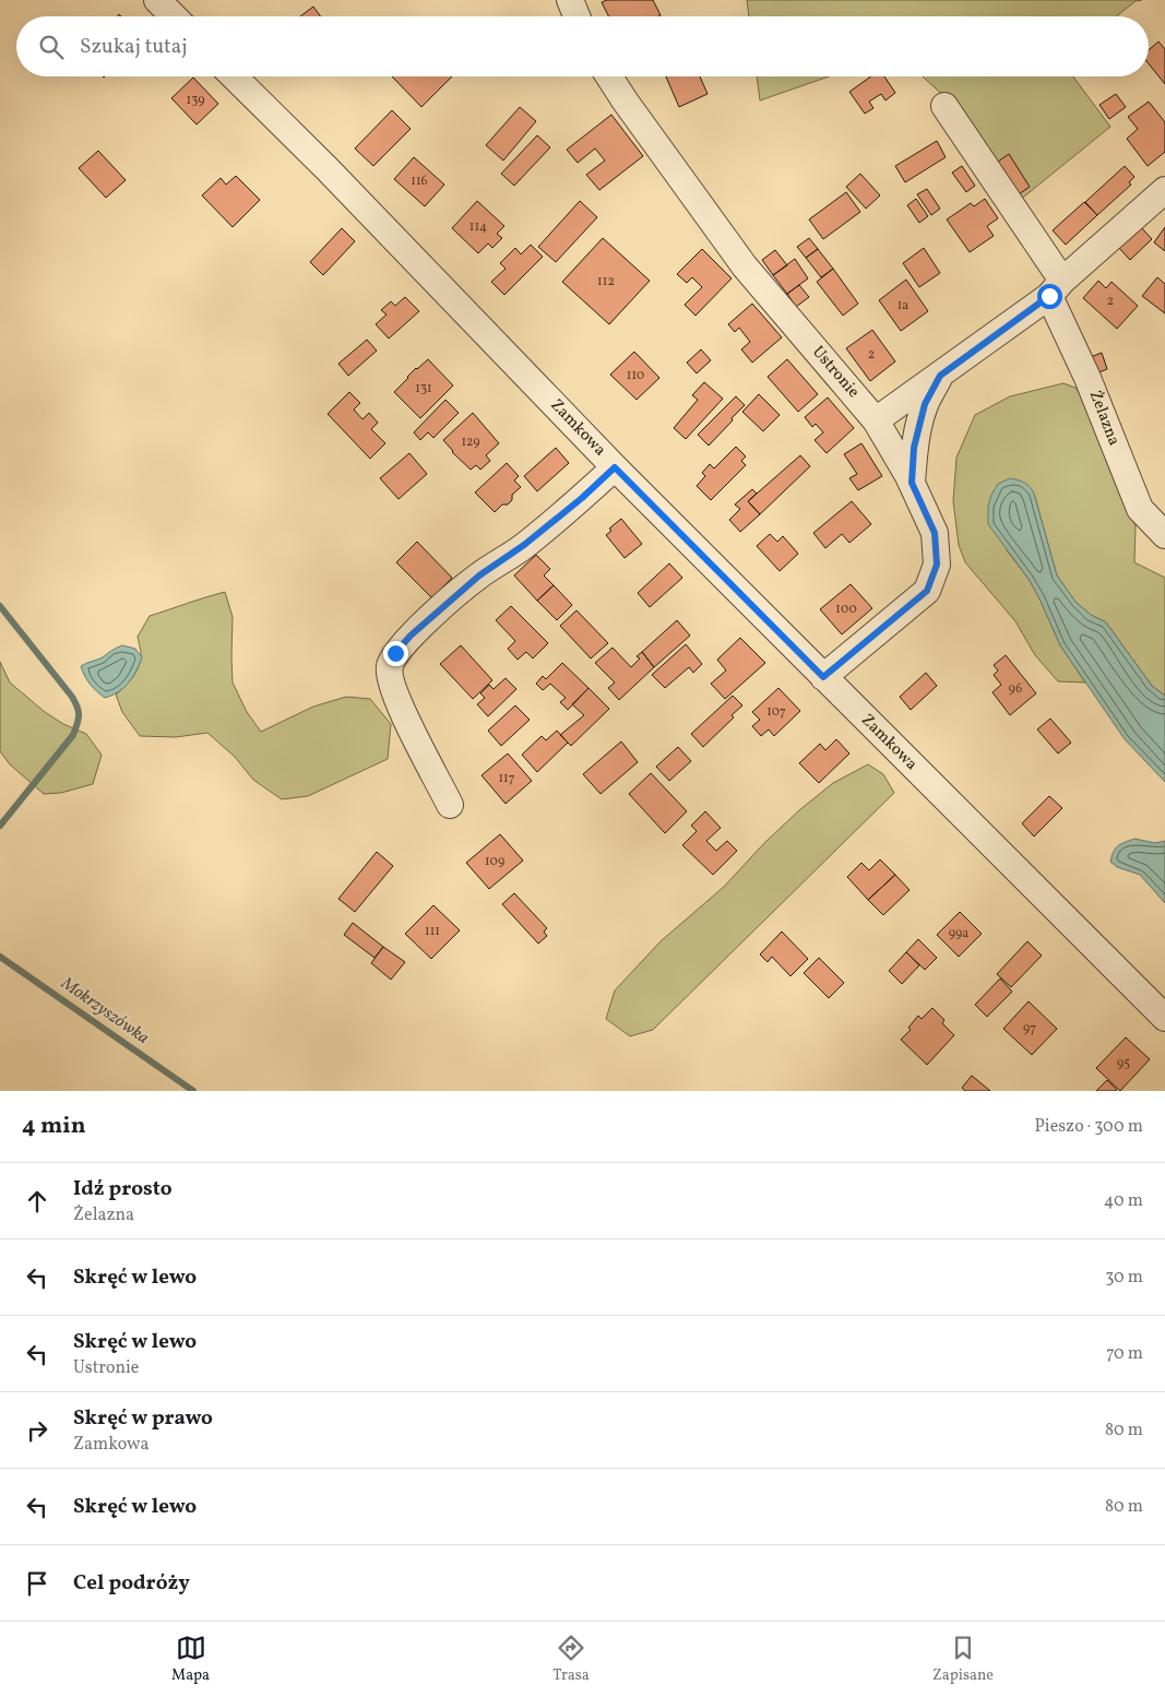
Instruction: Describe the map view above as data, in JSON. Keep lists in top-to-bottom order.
{
  "streets": {
    "street": ["Ustronie", "Żelazna", "Zamkowa"]
  },
  "crossings": [
    ["Ustronie", "Zamkowa"]
  ],
  "water": ["Mokrzyszówka"],
  "house_numbers": [
    "139",
    "116",
    "114",
    "112",
    "2",
    "1a",
    "2",
    "110",
    "131",
    "129",
    "100",
    "96",
    "107",
    "117",
    "109",
    "111",
    "99a",
    "97",
    "95"
  ],
  "page": {
    "search": "Szukaj tutaj",
    "heading": ["4 min", "Pieszo · 300 m"],
    "list": [
      ["Idź prosto", "Żelazna", "40 m"],
      ["Skręć w lewo", "30 m"],
      ["Skręć w lewo", "Ustronie", "70 m"],
      ["Skręć w prawo", "Zamkowa", "80 m"],
      ["Skręć w lewo", "80 m"],
      "Cel podróży"
    ],
    "nav": ["Mapa", "Trasa", "Zapisane"]
  }
}
